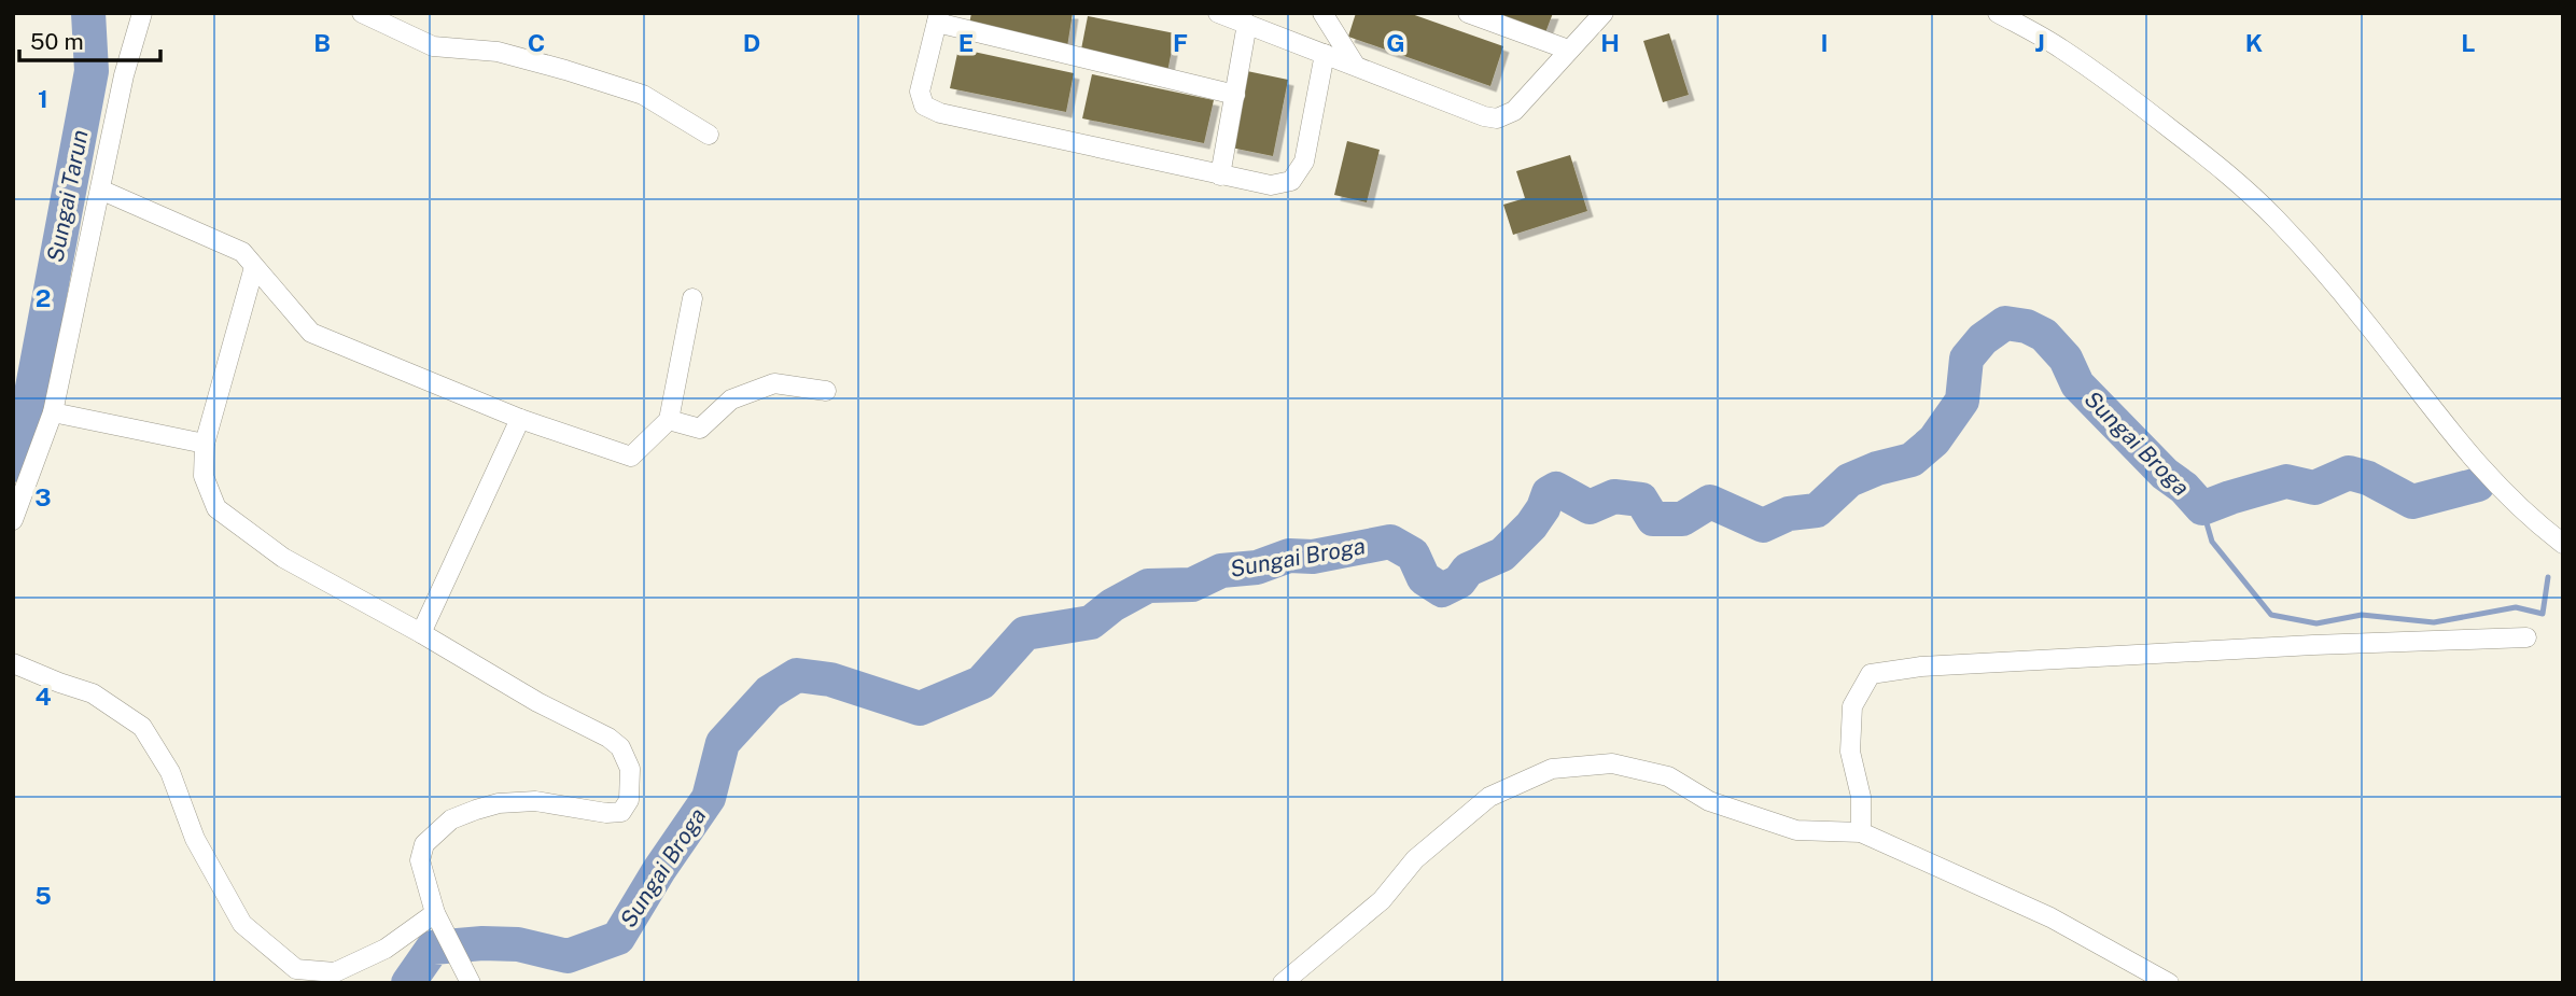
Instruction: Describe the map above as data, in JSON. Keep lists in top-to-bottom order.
{
  "water": ["Sungai Tarun", "Sungai Broga"],
  "scale_bar": "50 m",
  "grid": {
    "columns": [
      "B",
      "C",
      "D",
      "E",
      "F",
      "G",
      "H",
      "I",
      "J",
      "K",
      "L"
    ],
    "rows": [
      "1",
      "2",
      "3",
      "4",
      "5"
    ]
  }
}
